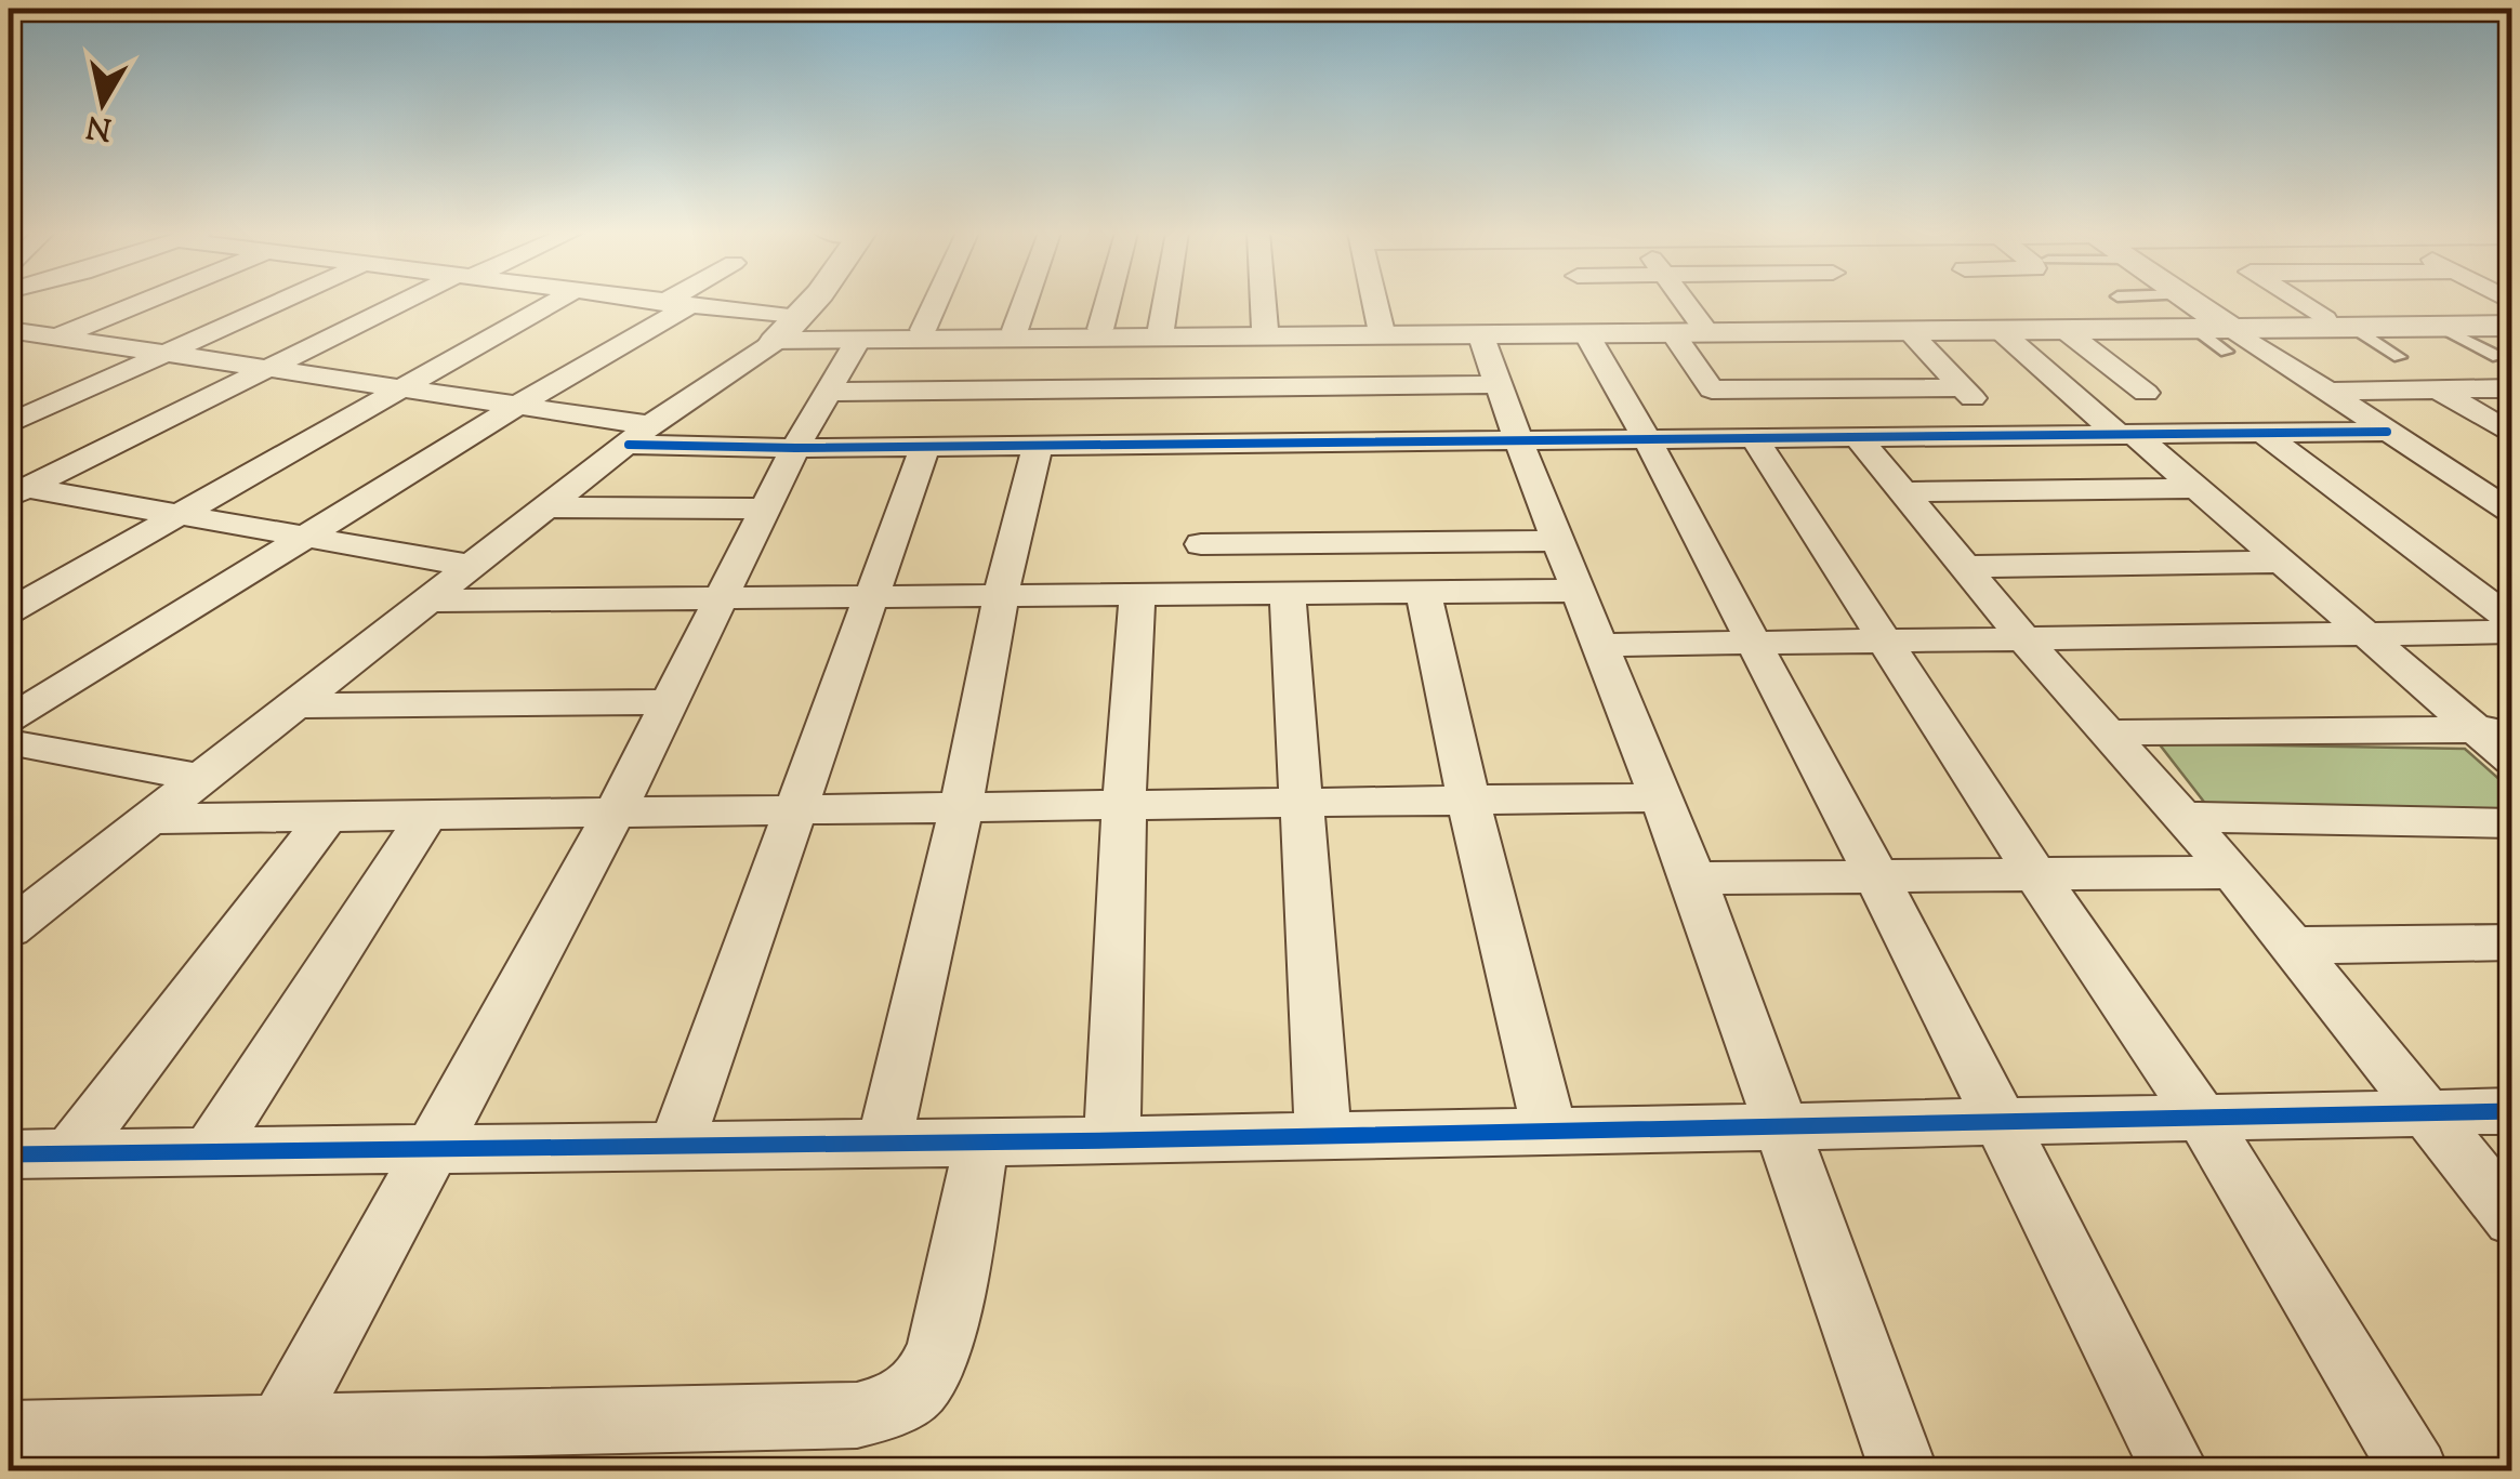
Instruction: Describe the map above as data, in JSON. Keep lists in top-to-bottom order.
{
  "north": "bottom"
}
